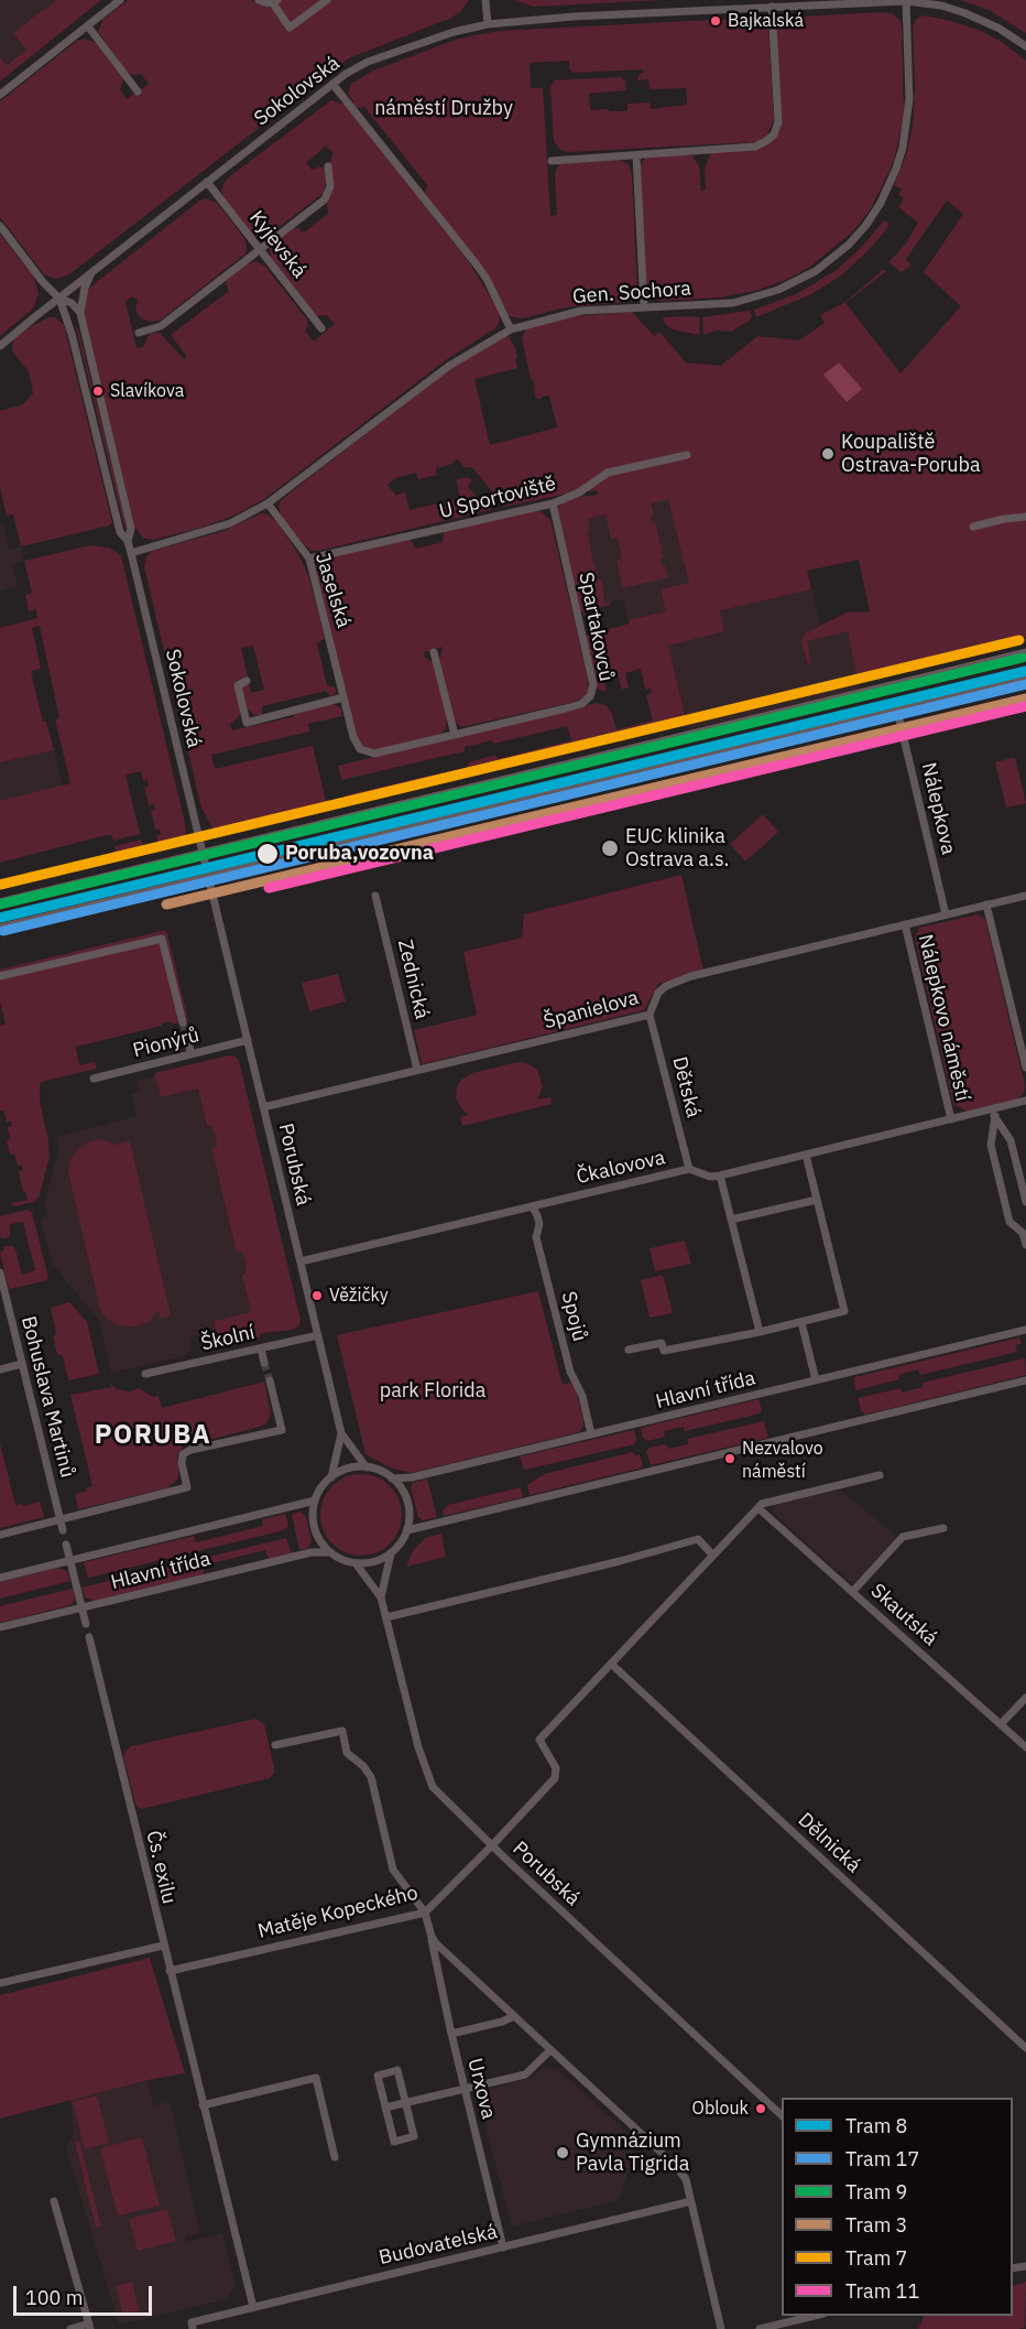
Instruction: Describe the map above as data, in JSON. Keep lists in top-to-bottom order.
{
  "streets": {
    "street": [
      "Sokolovská",
      "Kyjevská",
      "Gen. Sochora",
      "U Sportoviště",
      "Jaselská",
      "Spartakovců",
      "Nálepkova",
      "Zednická",
      "Španielova",
      "Nálepkovo náměstí",
      "Pionýrů",
      "Dětská",
      "Porubská",
      "Čkalovova",
      "Spojů",
      "Školní",
      "Hlavní třída",
      "Bohuslava Martinů",
      "Skautská",
      "Dělnická",
      "Čs. exilu",
      "Matěje Kopeckého",
      "Urxova",
      "Budovatelská"
    ]
  },
  "crossings": [
    ["Sokolovská", "Kyjevská"],
    ["Sokolovská", "Gen. Sochora"],
    ["Sokolovská", "Porubská"],
    ["Gen. Sochora", "Jaselská"],
    ["U Sportoviště", "Jaselská"],
    ["U Sportoviště", "Spartakovců"],
    ["Jaselská", "Spartakovců"],
    ["Nálepkova", "Španielova"],
    ["Zednická", "Španielova"],
    ["Španielova", "Nálepkovo náměstí"],
    ["Španielova", "Dětská"],
    ["Španielova", "Porubská"],
    ["Nálepkovo náměstí", "Čkalovova"],
    ["Pionýrů", "Porubská"],
    ["Dětská", "Čkalovova"],
    ["Porubská", "Čkalovova"],
    ["Porubská", "Školní"],
    ["Porubská", "Hlavní třída"],
    ["Porubská", "Matěje Kopeckého"],
    ["Čkalovova", "Spojů"],
    ["Spojů", "Hlavní třída"],
    ["Čs. exilu", "Matěje Kopeckého"],
    ["Čs. exilu", "Budovatelská"],
    ["Matěje Kopeckého", "Urxova"],
    ["Urxova", "Budovatelská"]
  ],
  "districts": ["PORUBA"],
  "parks": ["náměstí Družby", "park Florida"],
  "places": [
    "Bajkalská",
    "Slavíkova",
    "Koupaliště Ostrava-Poruba",
    "EUC klinika Ostrava a.s.",
    "Poruba,vozovna",
    "Věžičky",
    "Nezvalovo náměstí",
    "Oblouk",
    "Gymnázium Pavla Tigrida"
  ],
  "lines": [
    "tram line 7",
    "tram line 9",
    "tram line 8",
    "tram line 17",
    "tram line 3",
    "tram line 11"
  ],
  "legend": [
    "Tram 8",
    "Tram 17",
    "Tram 9",
    "Tram 3",
    "Tram 7",
    "Tram 11"
  ],
  "scale_bar": "100 m"
}
